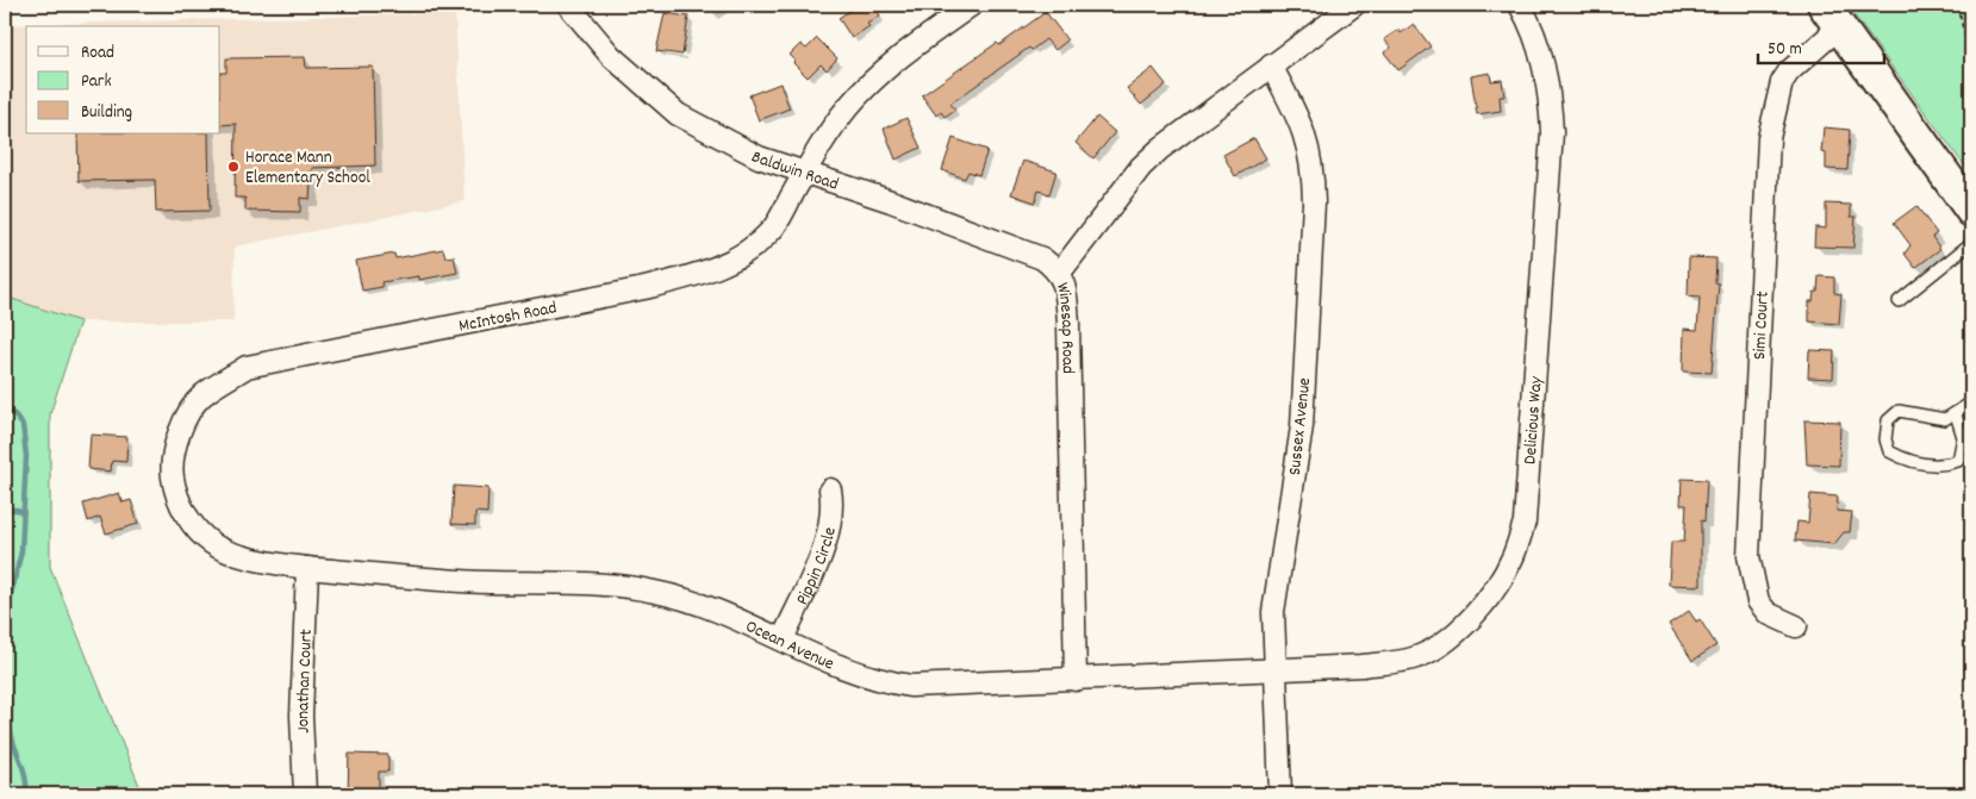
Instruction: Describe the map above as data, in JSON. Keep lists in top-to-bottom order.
{
  "streets": {
    "street": [
      "Baldwin Road",
      "McIntosh Road",
      "Simi Court",
      "Winesap Road",
      "Delicious Way",
      "Sussex Avenue",
      "Pippin Circle",
      "Ocean Avenue",
      "Jonathan Court"
    ]
  },
  "crossings": [
    ["Baldwin Road", "McIntosh Road"],
    ["Baldwin Road", "Winesap Road"],
    ["McIntosh Road", "Ocean Avenue"],
    ["McIntosh Road", "Jonathan Court"],
    ["Winesap Road", "Sussex Avenue"],
    ["Winesap Road", "Ocean Avenue"],
    ["Delicious Way", "Sussex Avenue"],
    ["Delicious Way", "Ocean Avenue"],
    ["Sussex Avenue", "Ocean Avenue"],
    ["Pippin Circle", "Ocean Avenue"],
    ["Ocean Avenue", "Jonathan Court"]
  ],
  "places": ["Horace Mann Elementary School"],
  "legend": ["Road", "Park", "Building"],
  "scale_bar": "50 m"
}
